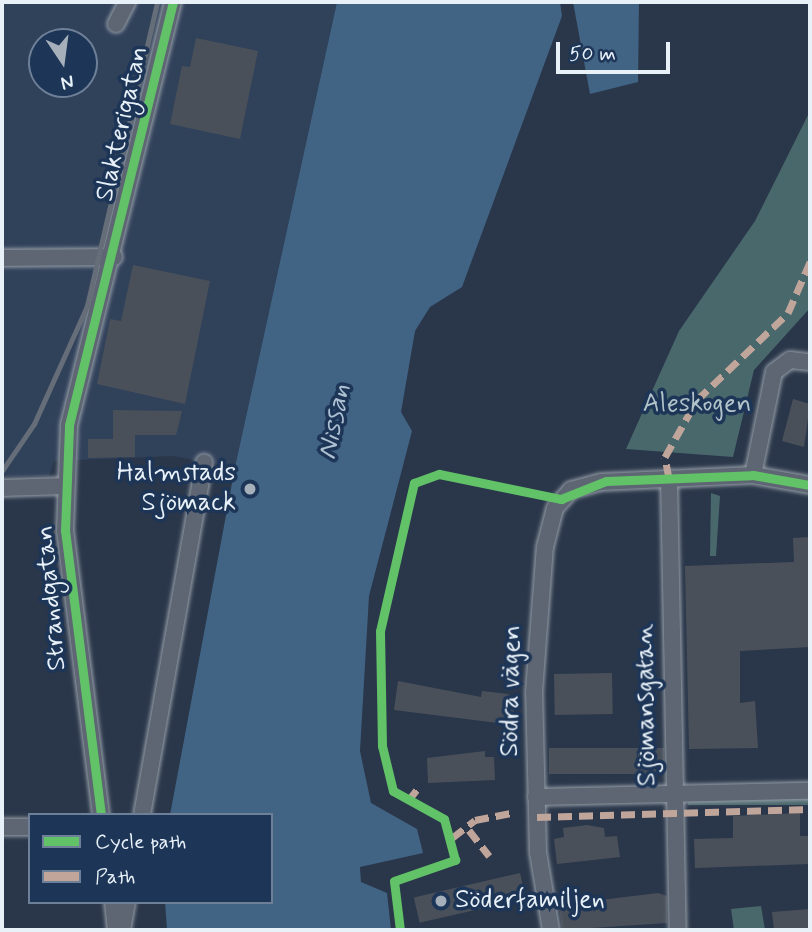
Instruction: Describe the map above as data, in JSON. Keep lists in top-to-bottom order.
{
  "streets": {
    "street": [
      "Slakterigatan",
      "Strandgatan",
      "Södra vägen",
      "Sjömansgatan"
    ]
  },
  "crossings": [
    ["Slakterigatan", "Strandgatan"],
    ["Södra vägen", "Sjömansgatan"]
  ],
  "water": ["Nissan"],
  "parks": ["Aleskogen"],
  "places": ["Halmstads Sjömack", "Söderfamiljen"],
  "legend": ["Cycle path", "Path"],
  "scale_bar": "50 m",
  "north": "bottom"
}
